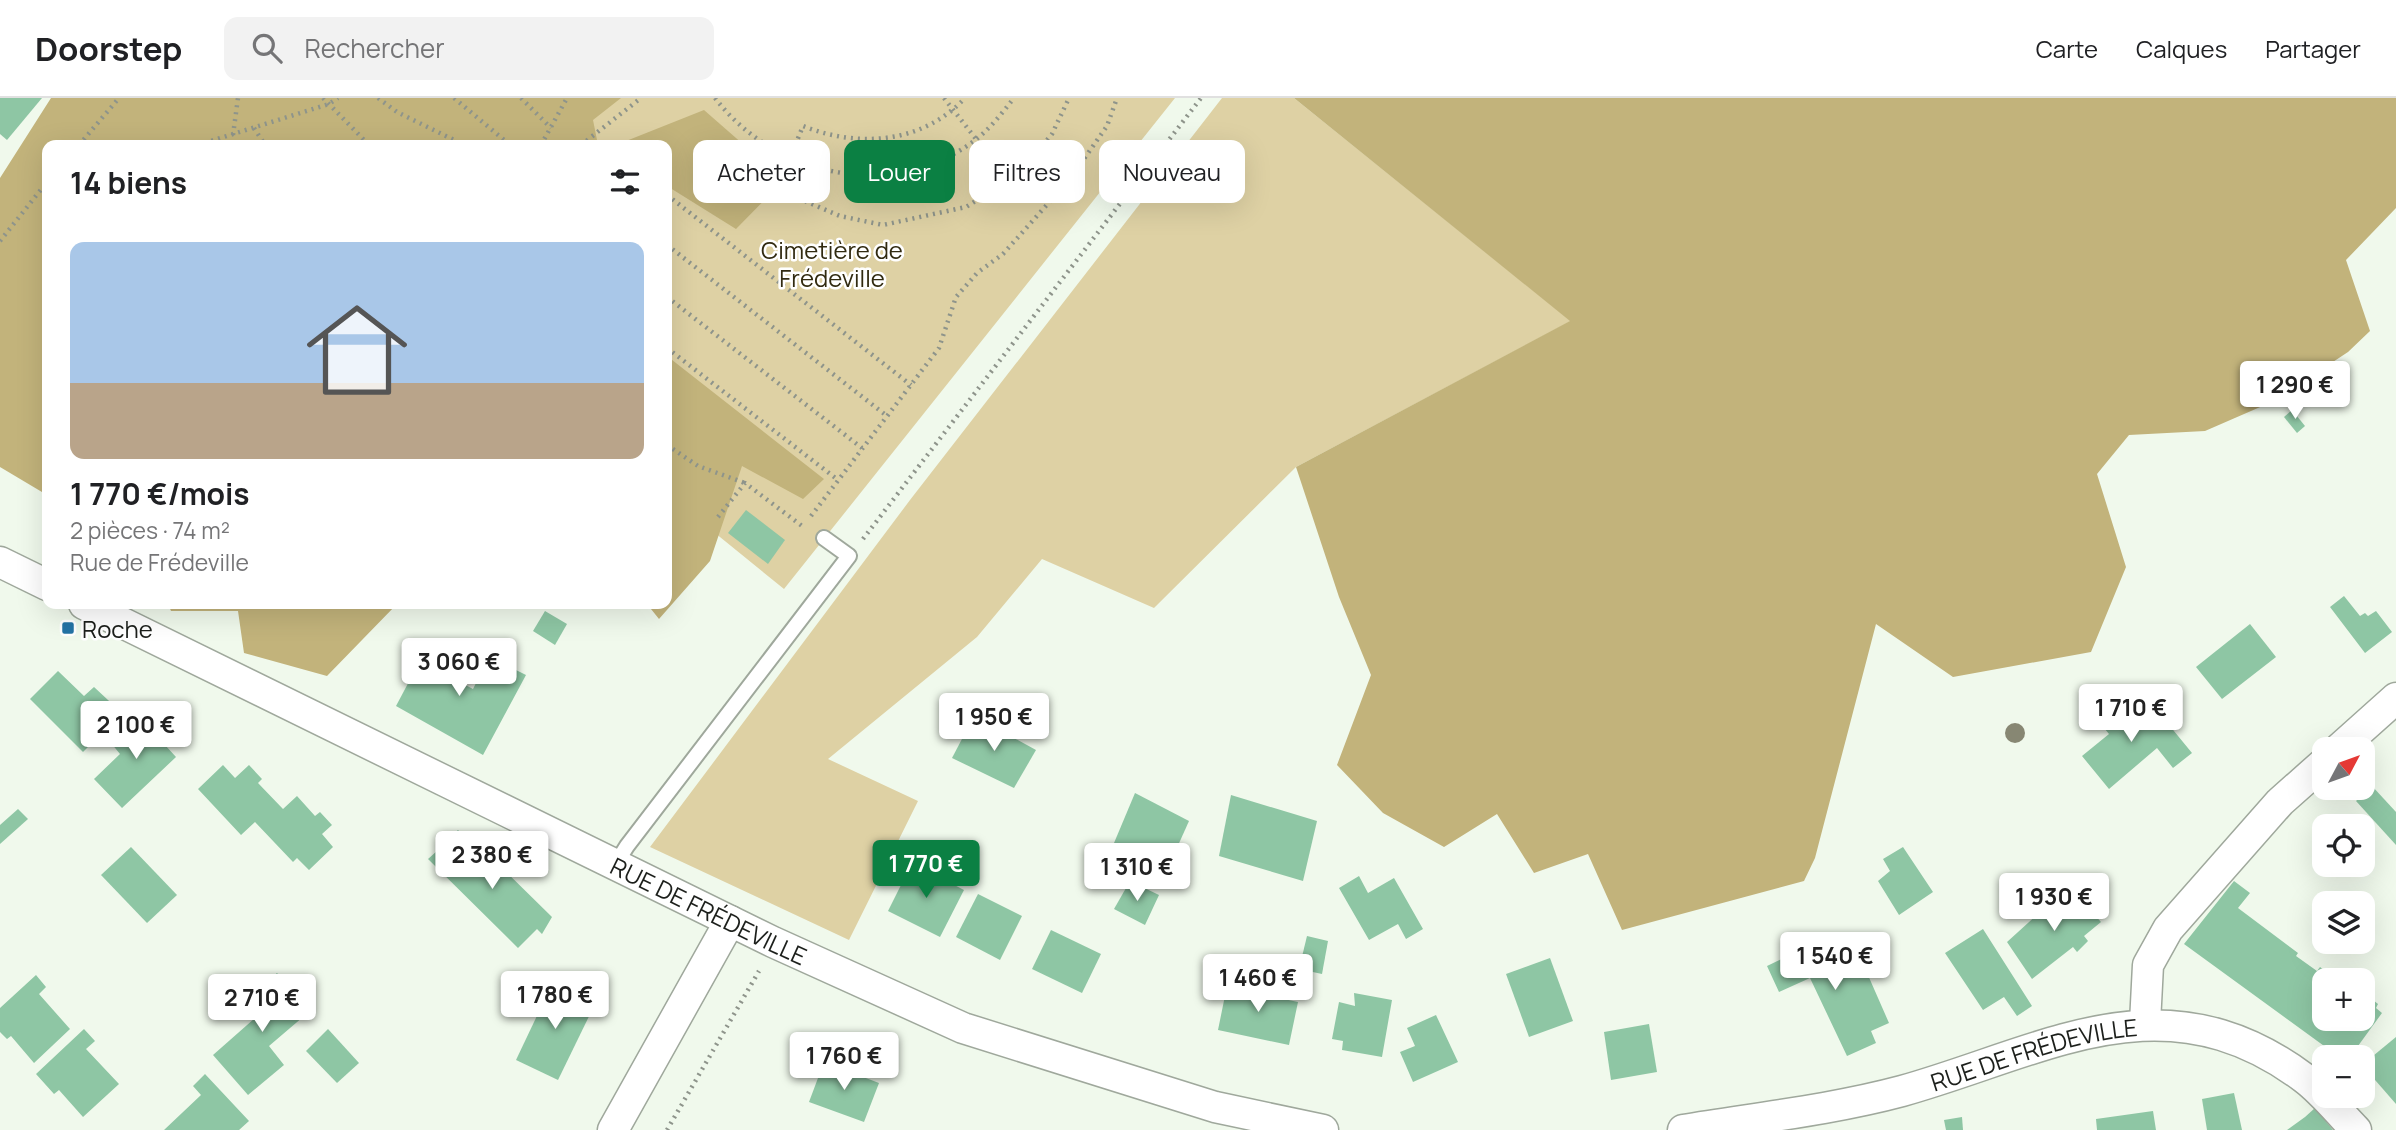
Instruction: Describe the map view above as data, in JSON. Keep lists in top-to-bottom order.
{
  "streets": {
    "street": ["RUE DE FRÉDEVILLE"]
  },
  "parks": ["Cimetière de Frédeville"],
  "places": {
    "transit": ["Roche"]
  },
  "north": "top right",
  "page": {
    "header": "Doorstep",
    "search": "Rechercher",
    "nav": ["Carte", "Calques", "Partager"],
    "chip": [
      "Acheter",
      "Louer",
      "Filtres",
      "Nouveau"
    ],
    "heading": "14 biens",
    "list": [
      {
        "name": "1 770 €/mois",
        "note": "2 pièces · 74 m² · Rue de Frédeville"
      }
    ],
    "price": [
      "1 290 €",
      "3 060 €",
      "1 710 €",
      "1 950 €",
      "2 100 €",
      "2 380 €",
      "1 770 €",
      "1 310 €",
      "1 930 €",
      "1 540 €",
      "1 460 €",
      "1 780 €",
      "2 710 €",
      "1 760 €"
    ],
    "map_buttons": ["+", "−"]
  }
}
